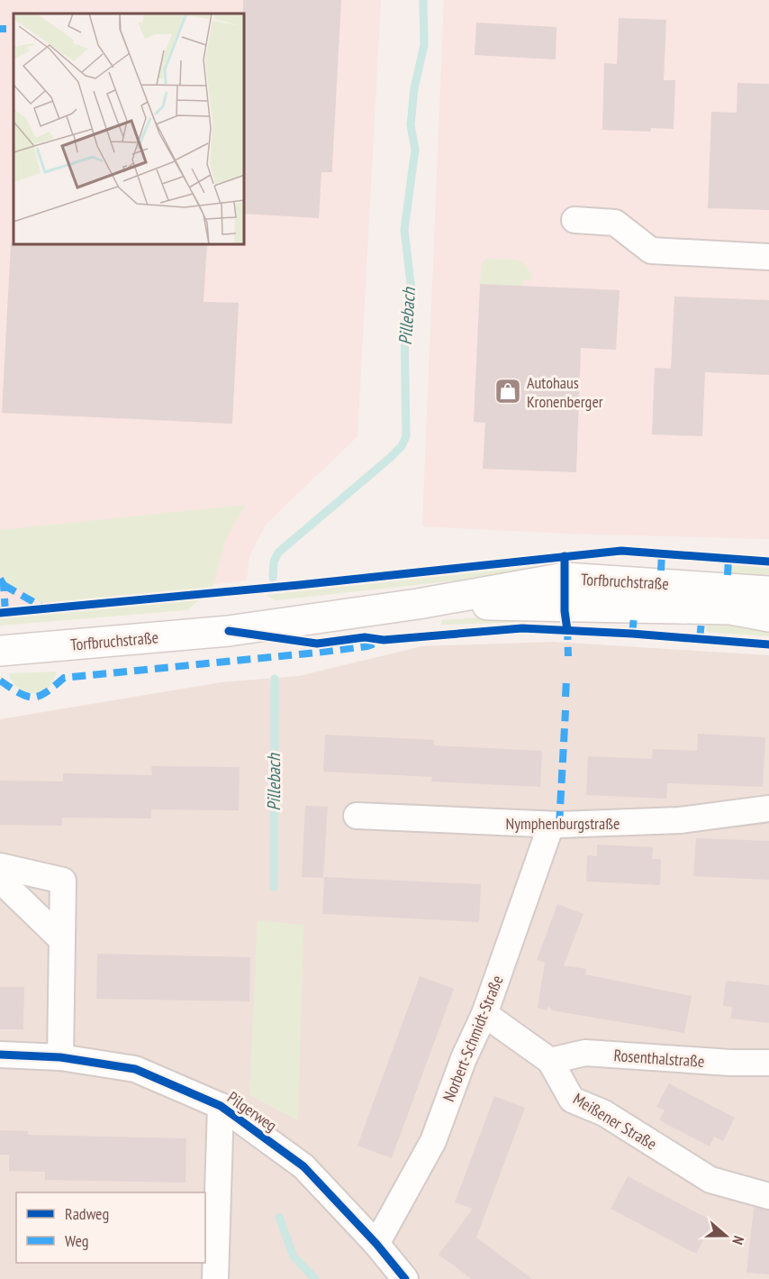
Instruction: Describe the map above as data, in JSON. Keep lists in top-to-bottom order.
{
  "streets": {
    "main road": ["Torfbruchstraße"],
    "street": [
      "Nymphenburgstraße",
      "Norbert-Schmidt-Straße",
      "Rosenthalstraße",
      "Pilgerweg",
      "Meißener Straße"
    ]
  },
  "crossings": [
    ["Nymphenburgstraße", "Norbert-Schmidt-Straße"],
    ["Norbert-Schmidt-Straße", "Pilgerweg"],
    ["Norbert-Schmidt-Straße", "Meißener Straße"],
    ["Rosenthalstraße", "Meißener Straße"]
  ],
  "water": ["Pillebach"],
  "places": {
    "shop": ["Autohaus Kronenberger"]
  },
  "legend": ["Radweg", "Weg"],
  "north": "right"
}
